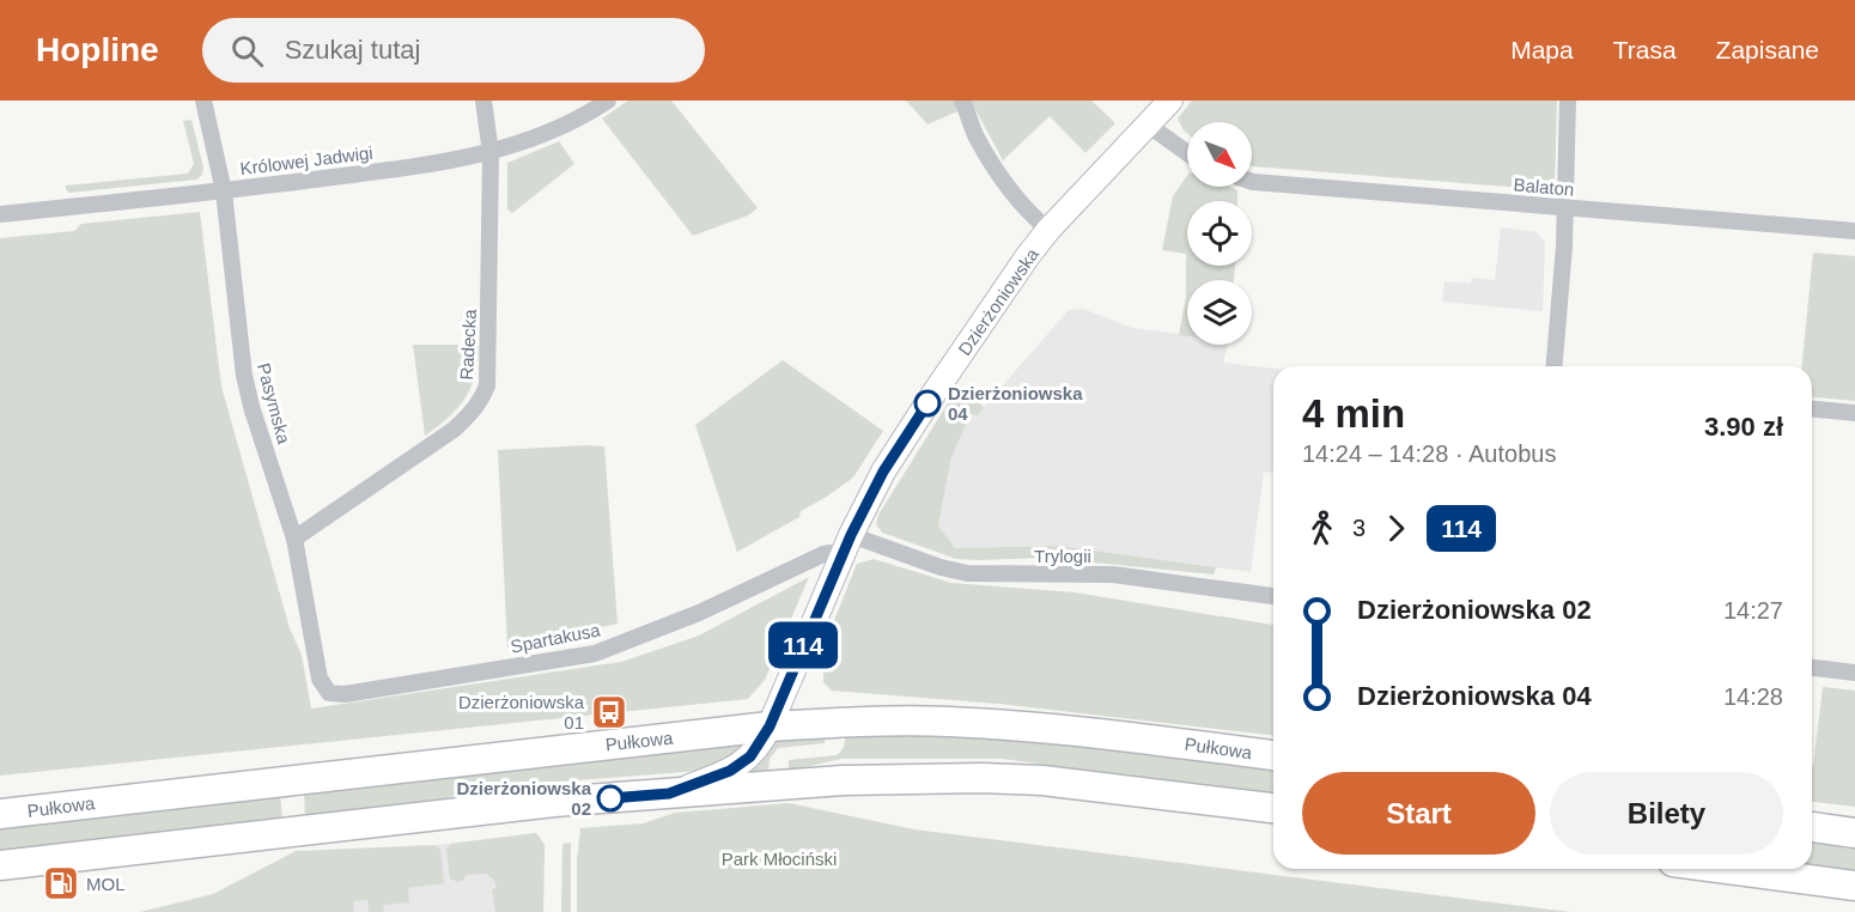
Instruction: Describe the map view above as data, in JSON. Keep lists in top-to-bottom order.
{
  "streets": {
    "highway": ["Pułkowa"],
    "street": [
      "Królowej Jadwigi",
      "Balaton",
      "Dzierżoniowska",
      "Radecka",
      "Pasymska",
      "Trylogii",
      "Spartakusa"
    ]
  },
  "crossings": [
    ["Królowej Jadwigi", "Radecka"],
    ["Królowej Jadwigi", "Pasymska"],
    ["Dzierżoniowska", "Trylogii"],
    ["Dzierżoniowska", "Spartakusa"],
    ["Dzierżoniowska", "Pułkowa"],
    ["Radecka", "Pasymska"],
    ["Pasymska", "Spartakusa"]
  ],
  "parks": ["Park Młociński"],
  "places": {
    "other": ["Dzierżoniowska 04", "Dzierżoniowska 02"],
    "bus stop": ["Dzierżoniowska 01"],
    "fuel station": ["MOL"]
  },
  "lines": ["bus line 114"],
  "north": "bottom right",
  "page": {
    "header": "Hopline",
    "search": "Szukaj tutaj",
    "nav": ["Mapa", "Trasa", "Zapisane"],
    "on_map": "114",
    "heading": ["4 min", "14:24 – 14:28 · Autobus", "3.90 zł"],
    "legs": ["3", "114"],
    "list": [
      {
        "name": "Dzierżoniowska 02",
        "value": "14:27"
      },
      {
        "name": "Dzierżoniowska 04",
        "value": "14:28"
      }
    ],
    "buttons": ["Start", "Bilety"]
  }
}
